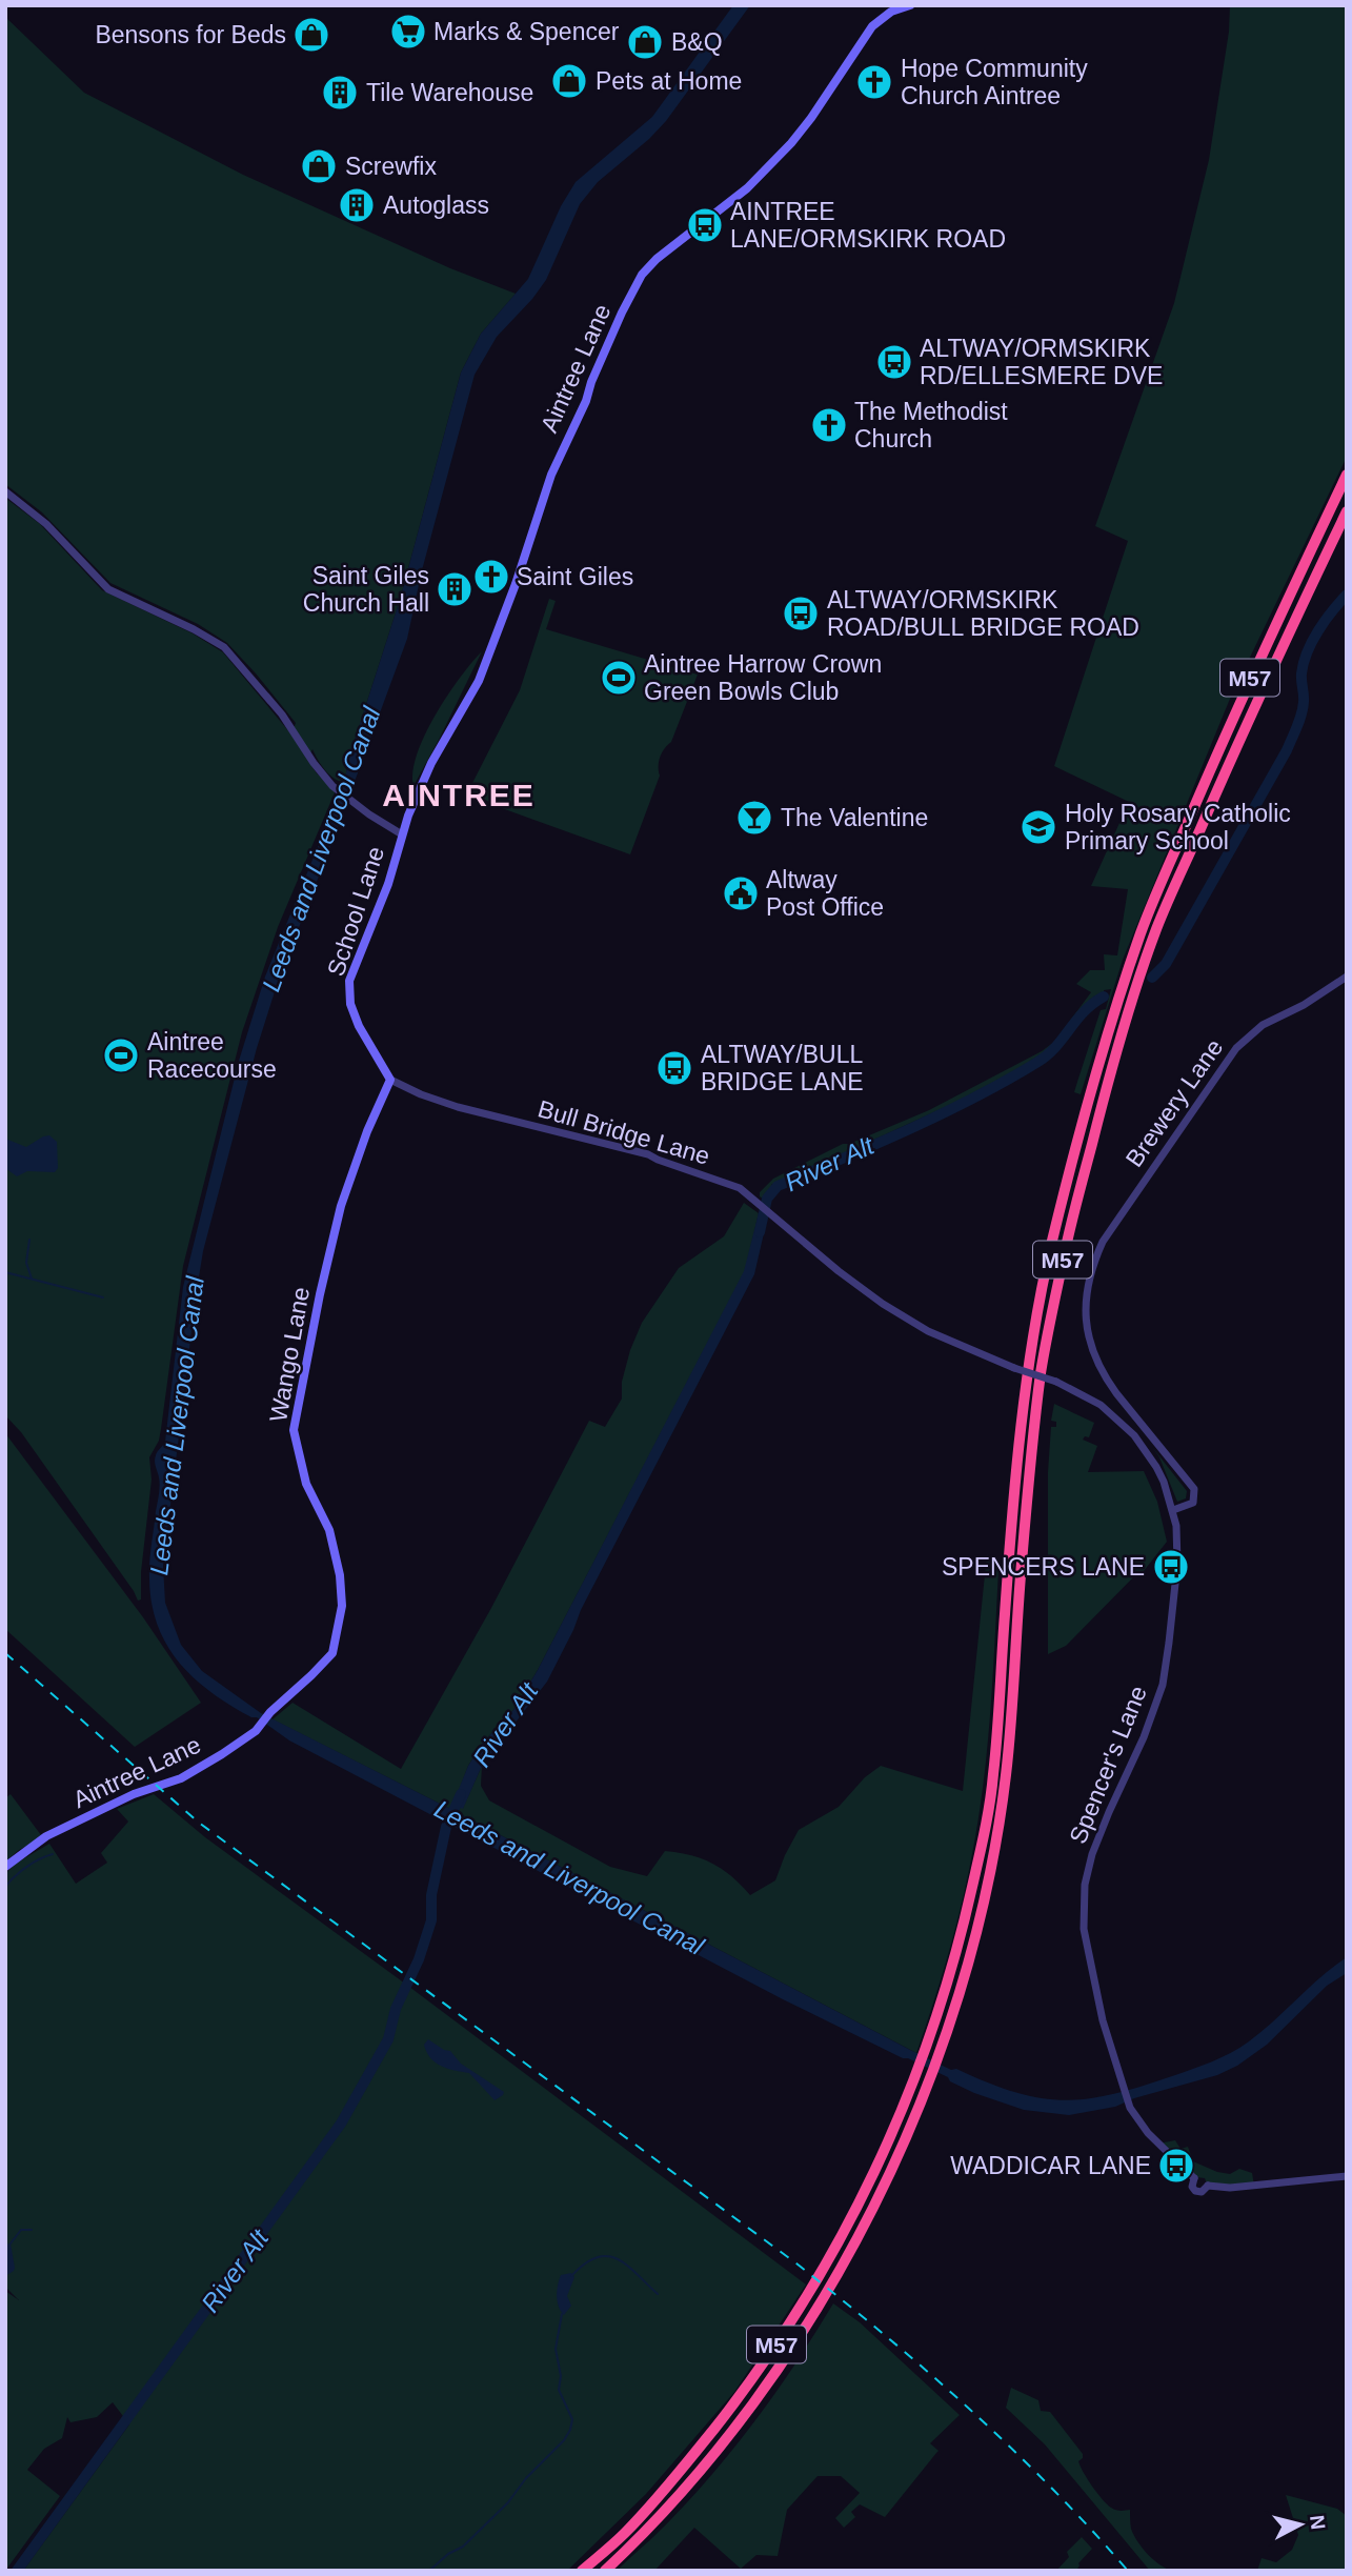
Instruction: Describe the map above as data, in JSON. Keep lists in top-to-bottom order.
{
  "streets": {
    "highway": ["M57"],
    "main road": ["Aintree Lane", "School Lane", "Wango Lane"],
    "street": ["Brewery Lane", "Bull Bridge Lane", "Spencer's Lane"]
  },
  "crossings": [
    ["Aintree Lane", "School Lane"],
    ["Aintree Lane", "Wango Lane"],
    ["School Lane", "Bull Bridge Lane"],
    ["School Lane", "Wango Lane"],
    ["Brewery Lane", "Bull Bridge Lane"],
    ["Brewery Lane", "Spencer's Lane"],
    ["Bull Bridge Lane", "Wango Lane"],
    ["Bull Bridge Lane", "Spencer's Lane"]
  ],
  "districts": ["AINTREE"],
  "water": ["Leeds and Liverpool Canal", "River Alt"],
  "places": {
    "supermarket": ["Marks & Spencer"],
    "shop": [
      "Bensons for Beds",
      "B&Q",
      "Pets at Home",
      "Screwfix"
    ],
    "church": ["Hope Community Church Aintree", "The Methodist Church", "Saint Giles"],
    "building": ["Tile Warehouse", "Autoglass", "Saint Giles Church Hall"],
    "bus stop": [
      "AINTREE LANE/ORMSKIRK ROAD",
      "ALTWAY/ORMSKIRK RD/ELLESMERE DVE",
      "ALTWAY/ORMSKIRK ROAD/BULL BRIDGE ROAD",
      "ALTWAY/BULL BRIDGE LANE",
      "SPENCERS LANE",
      "WADDICAR LANE"
    ],
    "sports": ["Aintree Harrow Crown Green Bowls Club", "Aintree Racecourse"],
    "bar": ["The Valentine"],
    "school or university": ["Holy Rosary Catholic Primary School"],
    "public building": ["Altway Post Office"]
  },
  "north": "right"
}
